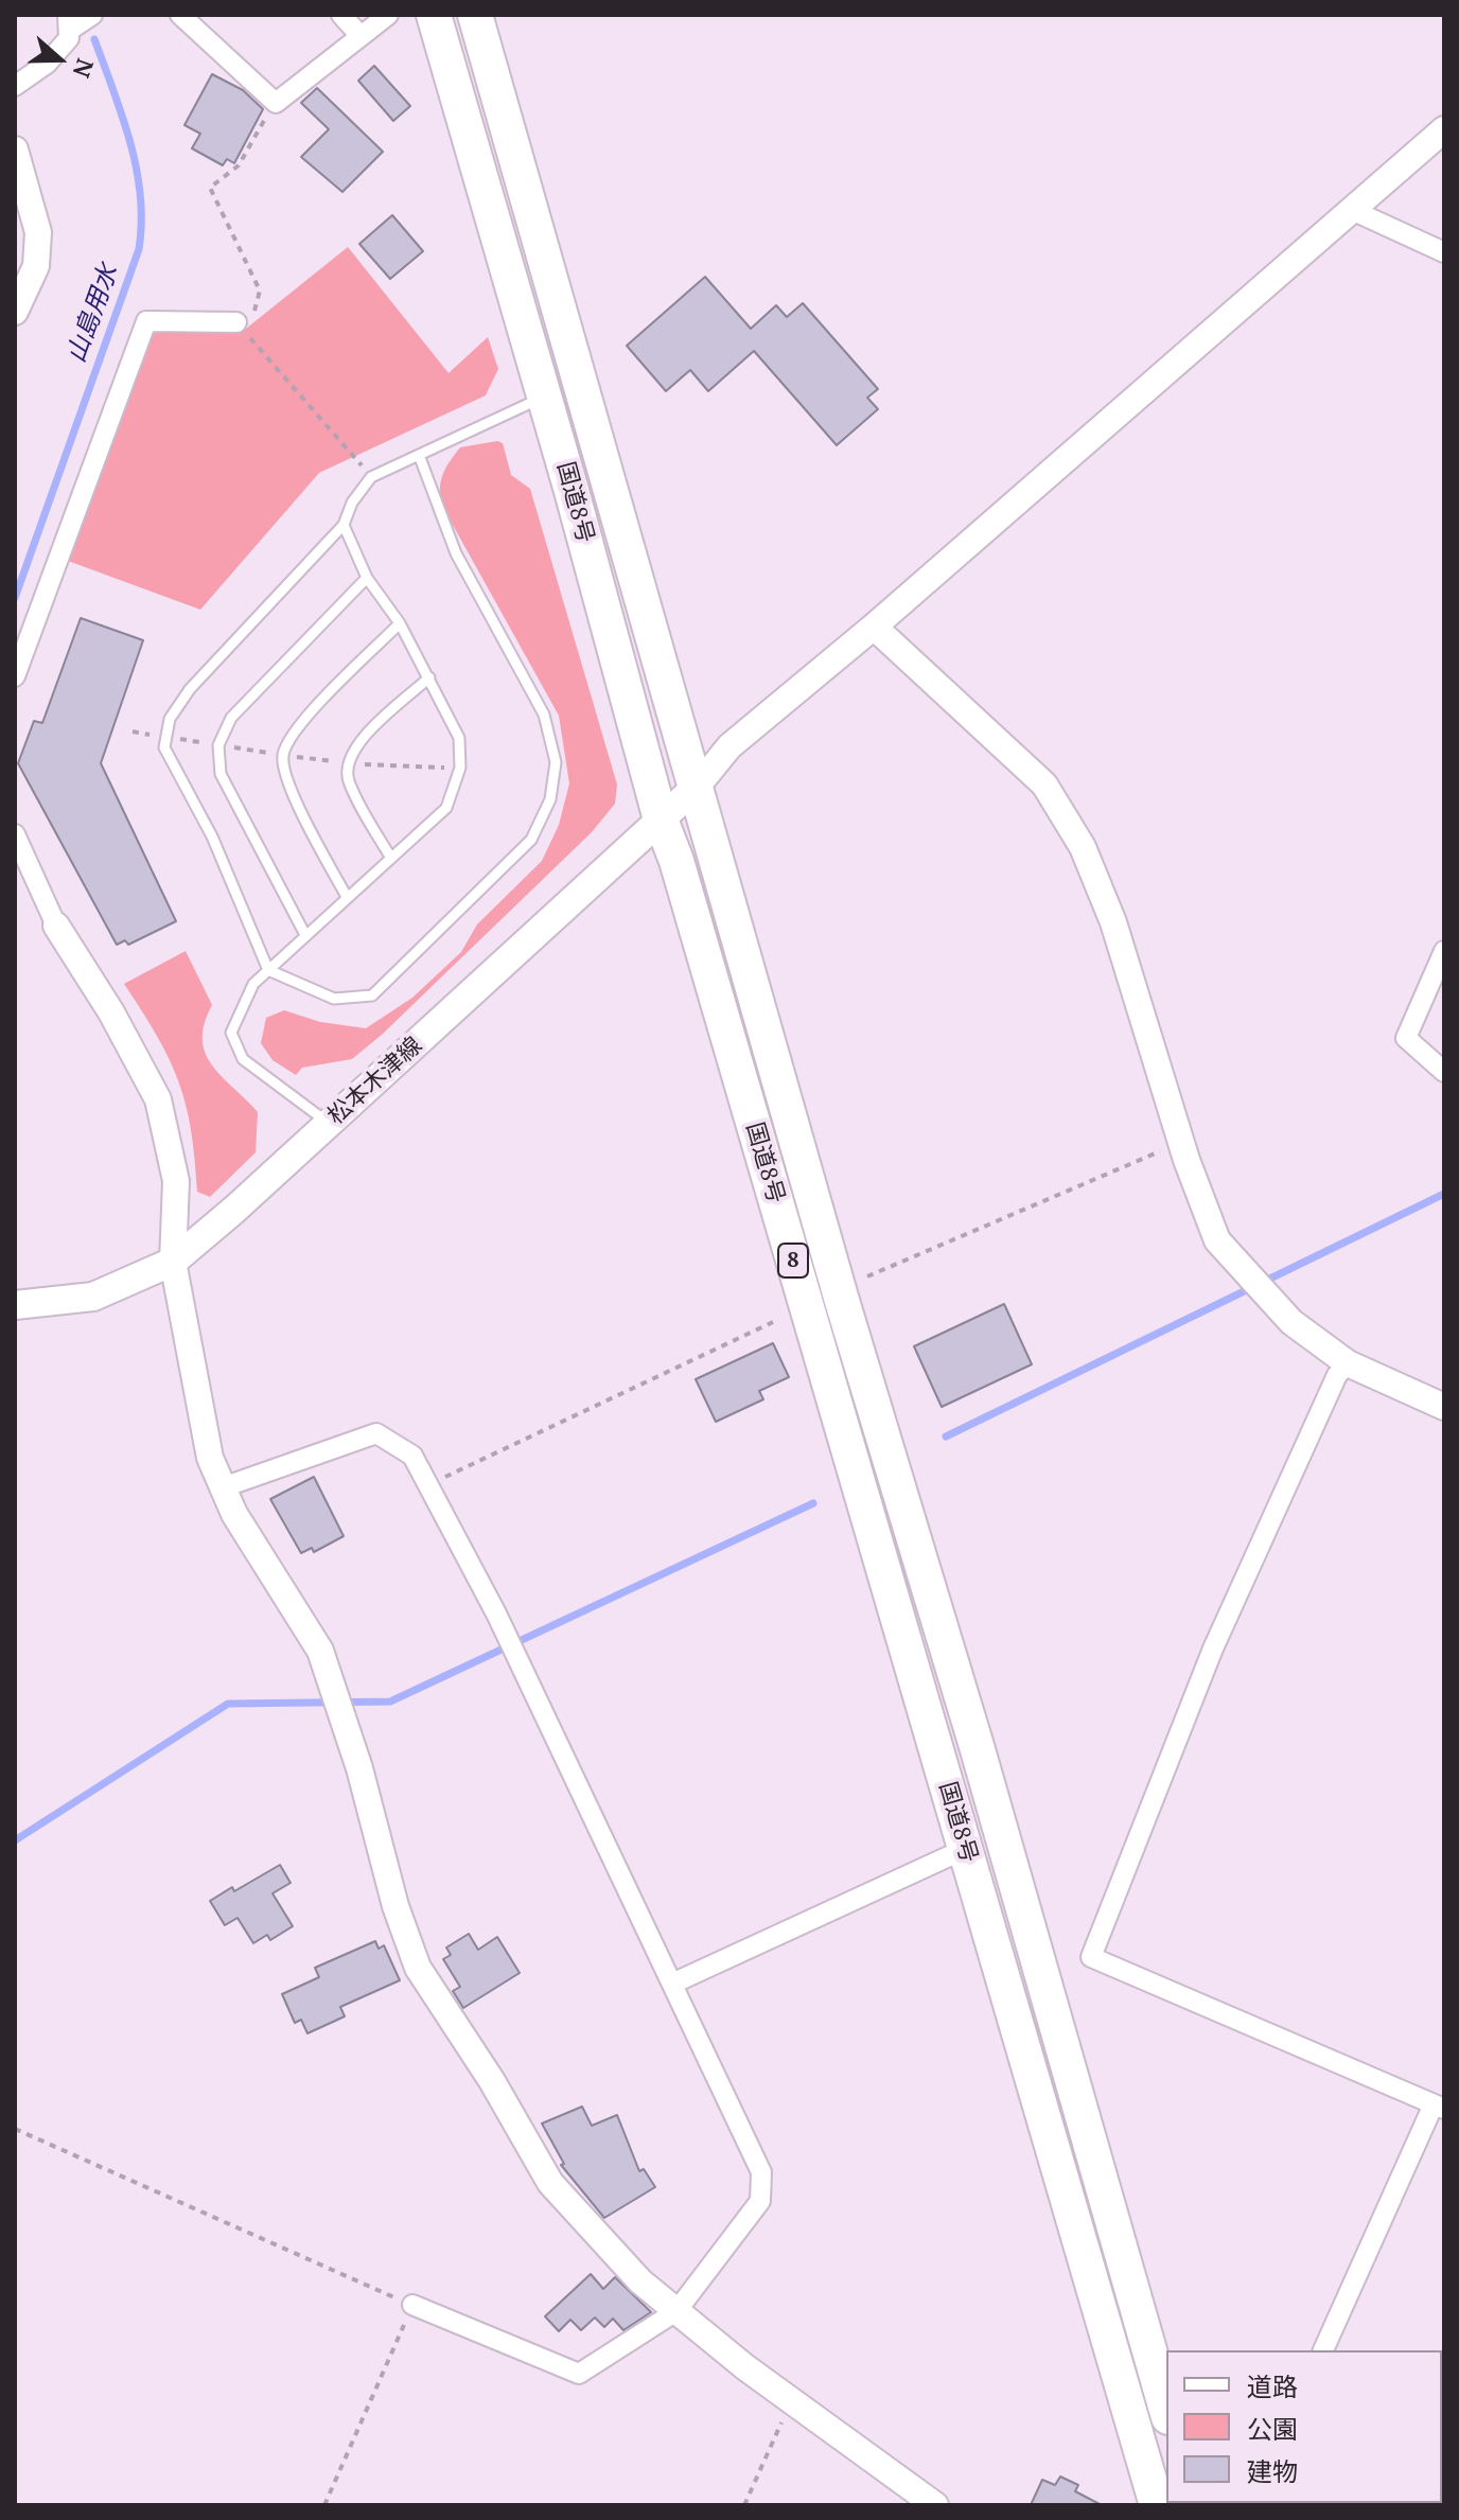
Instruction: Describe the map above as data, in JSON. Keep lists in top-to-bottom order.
{
  "streets": {
    "highway": ["国道8号", "8"],
    "main road": ["松本木津線"]
  },
  "crossings": [
    ["国道8号", "松本木津線"]
  ],
  "water": ["山島用水"],
  "legend": ["道路", "公園", "建物"],
  "north": "right"
}
